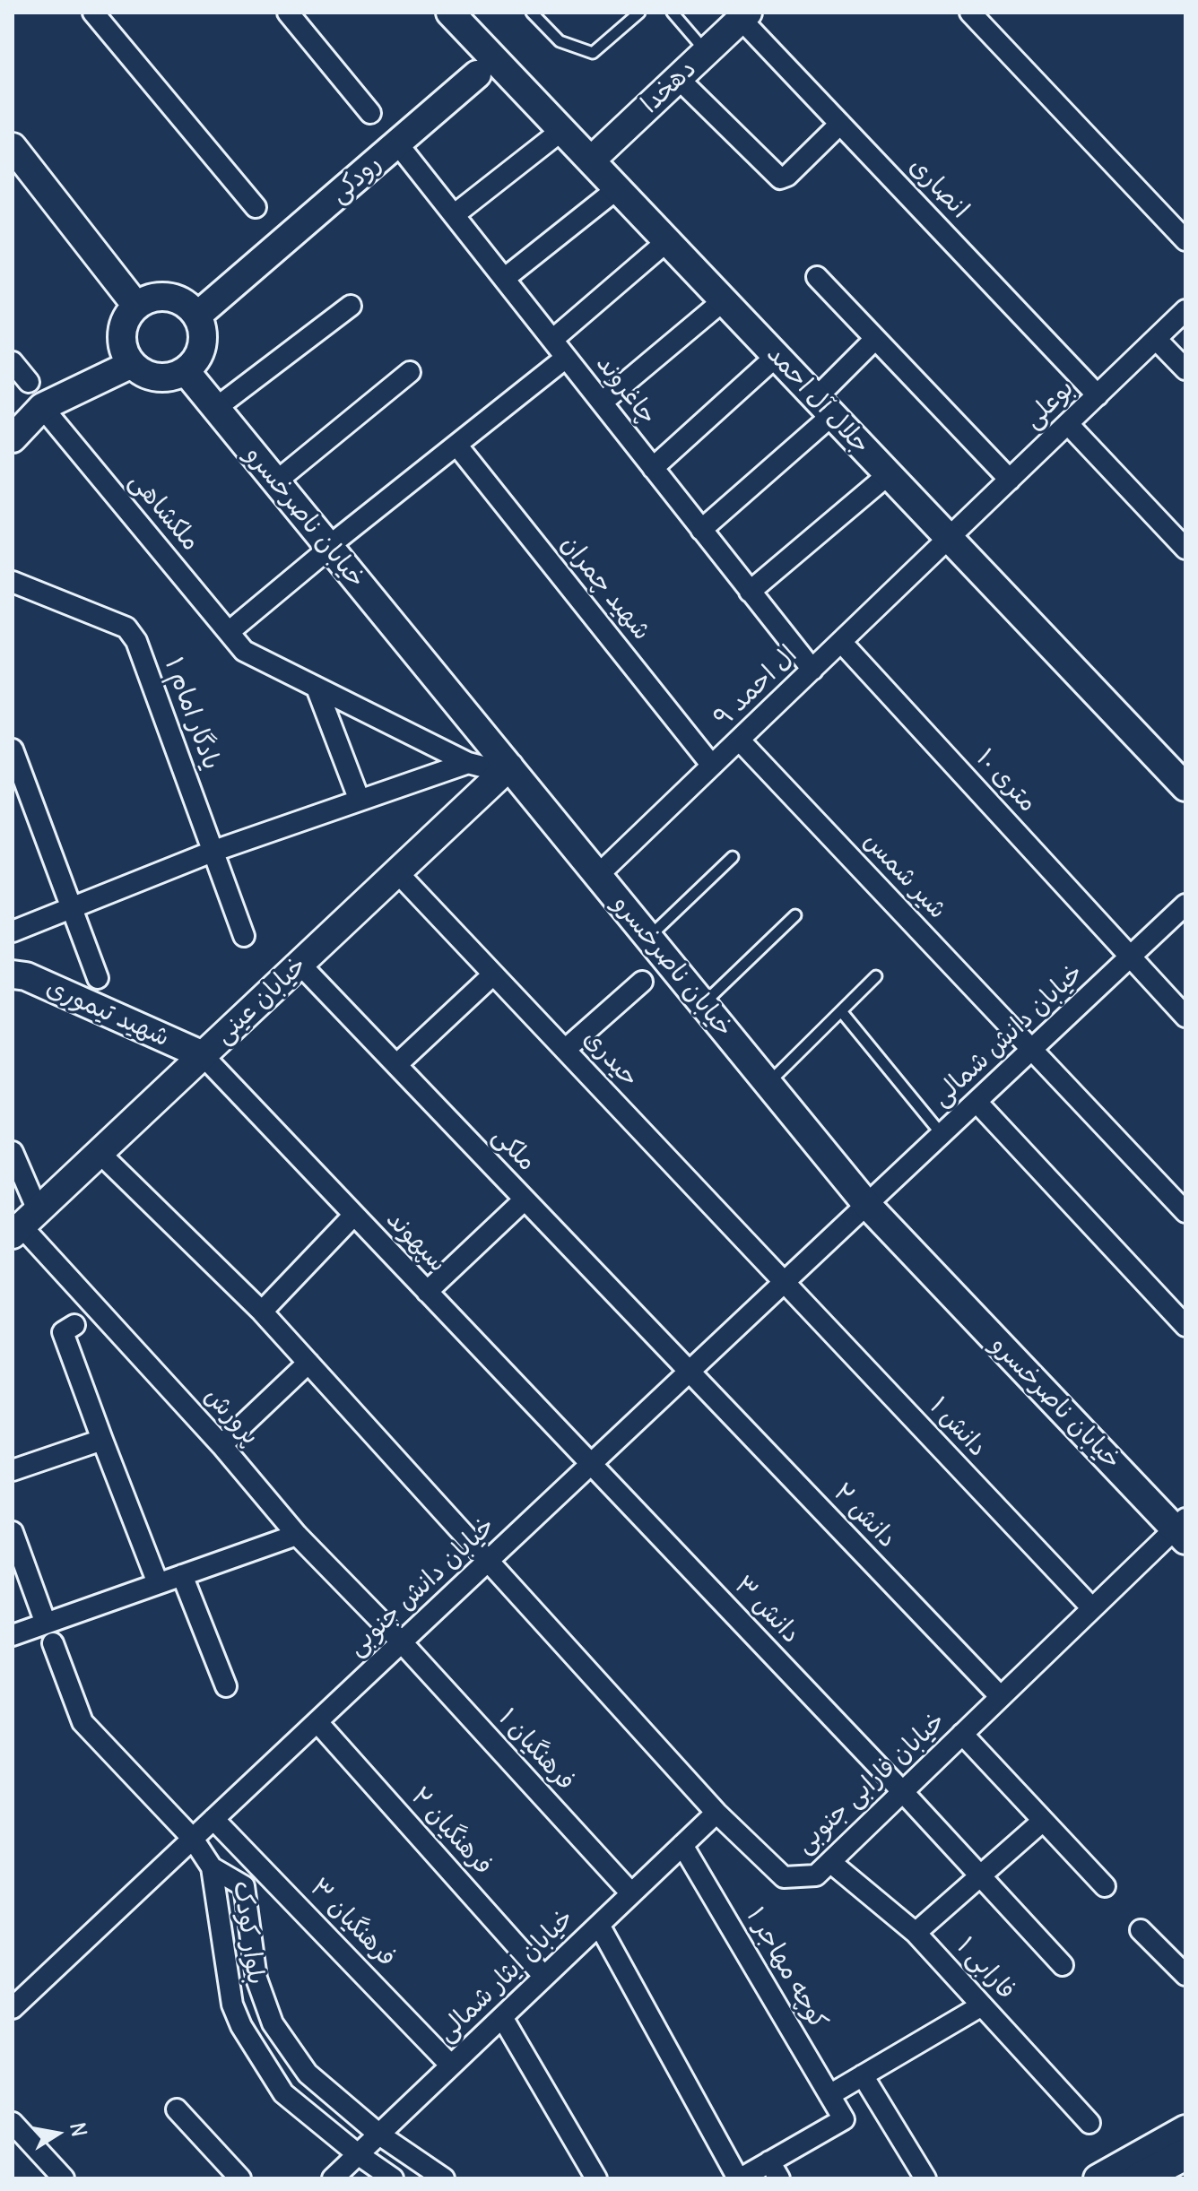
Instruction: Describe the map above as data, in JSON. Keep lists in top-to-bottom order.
{
  "streets": {
    "street": [
      "دهخدا",
      "رودکی",
      "انصاری",
      "چاغروند",
      "جلال آل احمد",
      "بوعلی",
      "ملکشاهی",
      "خیابان ناصرخسرو",
      "شهید چمران",
      "ال احمد ۹",
      "یادگار امام ۱",
      "۱۰ متری",
      "شیر شمس",
      "خیابان عینی",
      "شهید تیموری",
      "خیابان دانش شمالی",
      "حیدری",
      "ملکی",
      "سپهوند",
      "پرورش",
      "دانش ۱",
      "دانش ۲",
      "خیابان دانش جنوبی",
      "دانش ۳",
      "فرهنگیان ۱",
      "خیابان فارابی جنوبی",
      "فرهنگیان ۲",
      "فرهنگیان ۳",
      "بلوار کودک",
      "کوچه مهاجر ۱",
      "فارابی ۱",
      "خیابان ایثار شمالی"
    ]
  },
  "crossings": [
    ["دهخدا", "انصاری"],
    ["دهخدا", "جلال آل احمد"],
    ["رودکی", "چاغروند"],
    ["رودکی", "خیابان ناصرخسرو"],
    ["انصاری", "بوعلی"],
    ["چاغروند", "ال احمد ۹"],
    ["جلال آل احمد", "بوعلی"],
    ["جلال آل احمد", "ال احمد ۹"],
    ["بوعلی", "ال احمد ۹"],
    ["خیابان ناصرخسرو", "ال احمد ۹"],
    ["خیابان ناصرخسرو", "خیابان عینی"],
    ["خیابان ناصرخسرو", "خیابان دانش شمالی"],
    ["خیابان ناصرخسرو", "خیابان دانش جنوبی"],
    ["خیابان ناصرخسرو", "خیابان فارابی جنوبی"],
    ["شهید چمران", "ال احمد ۹"],
    ["ال احمد ۹", "۱۰ متری"],
    ["ال احمد ۹", "شیر شمس"],
    ["۱۰ متری", "خیابان دانش شمالی"],
    ["شیر شمس", "خیابان دانش شمالی"],
    ["خیابان عینی", "شهید تیموری"],
    ["خیابان عینی", "حیدری"],
    ["خیابان عینی", "ملکی"],
    ["خیابان عینی", "سپهوند"],
    ["خیابان عینی", "پرورش"],
    ["شهید تیموری", "سپهوند"],
    ["خیابان دانش شمالی", "خیابان دانش جنوبی"],
    ["حیدری", "دانش ۱"],
    ["حیدری", "خیابان دانش جنوبی"],
    ["ملکی", "دانش ۲"],
    ["ملکی", "خیابان دانش جنوبی"],
    ["سپهوند", "خیابان دانش جنوبی"],
    ["سپهوند", "دانش ۳"],
    ["پرورش", "خیابان دانش جنوبی"],
    ["پرورش", "فرهنگیان ۱"],
    ["دانش ۱", "خیابان دانش جنوبی"],
    ["دانش ۱", "خیابان فارابی جنوبی"],
    ["دانش ۲", "خیابان دانش جنوبی"],
    ["دانش ۲", "خیابان فارابی جنوبی"],
    ["خیابان دانش جنوبی", "دانش ۳"],
    ["خیابان دانش جنوبی", "فرهنگیان ۱"],
    ["خیابان دانش جنوبی", "خیابان فارابی جنوبی"],
    ["خیابان دانش جنوبی", "فرهنگیان ۲"],
    ["خیابان دانش جنوبی", "فرهنگیان ۳"],
    ["دانش ۳", "خیابان فارابی جنوبی"],
    ["فرهنگیان ۱", "خیابان ایثار شمالی"],
    ["خیابان فارابی جنوبی", "فارابی ۱"],
    ["خیابان فارابی جنوبی", "خیابان ایثار شمالی"],
    ["فرهنگیان ۲", "خیابان ایثار شمالی"],
    ["فرهنگیان ۳", "خیابان ایثار شمالی"],
    ["بلوار کودک", "خیابان ایثار شمالی"],
    ["کوچه مهاجر ۱", "خیابان ایثار شمالی"]
  ],
  "north": "right"
}
